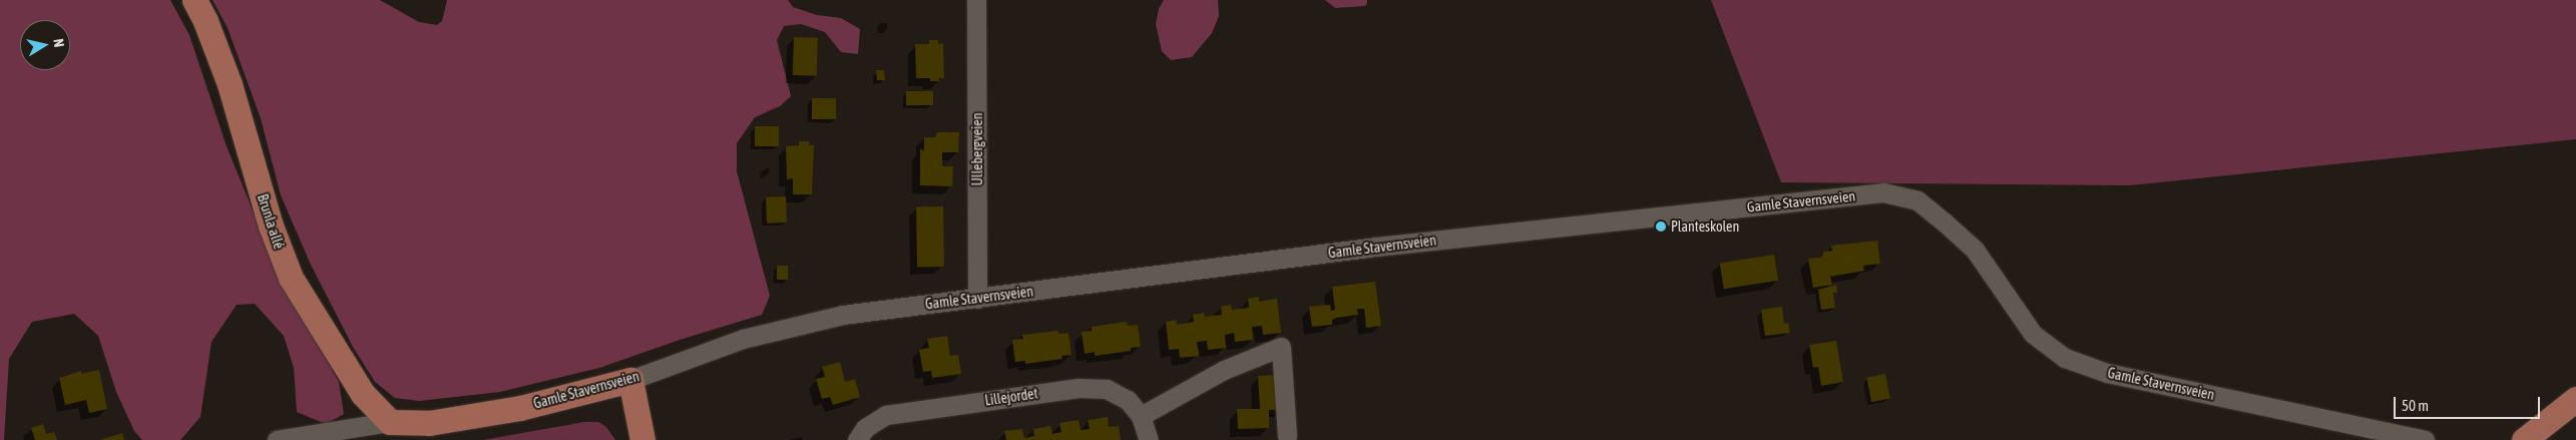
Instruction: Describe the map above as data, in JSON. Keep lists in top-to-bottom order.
{
  "streets": {
    "main road": ["Gamle Stavernsveien", "Brunla allé"],
    "street": ["Ullebergveien", "Lillejordet"]
  },
  "crossings": [
    ["Ullebergveien", "Gamle Stavernsveien"],
    ["Gamle Stavernsveien", "Brunla allé"]
  ],
  "places": ["Planteskolen"],
  "scale_bar": "50 m",
  "north": "right"
}
